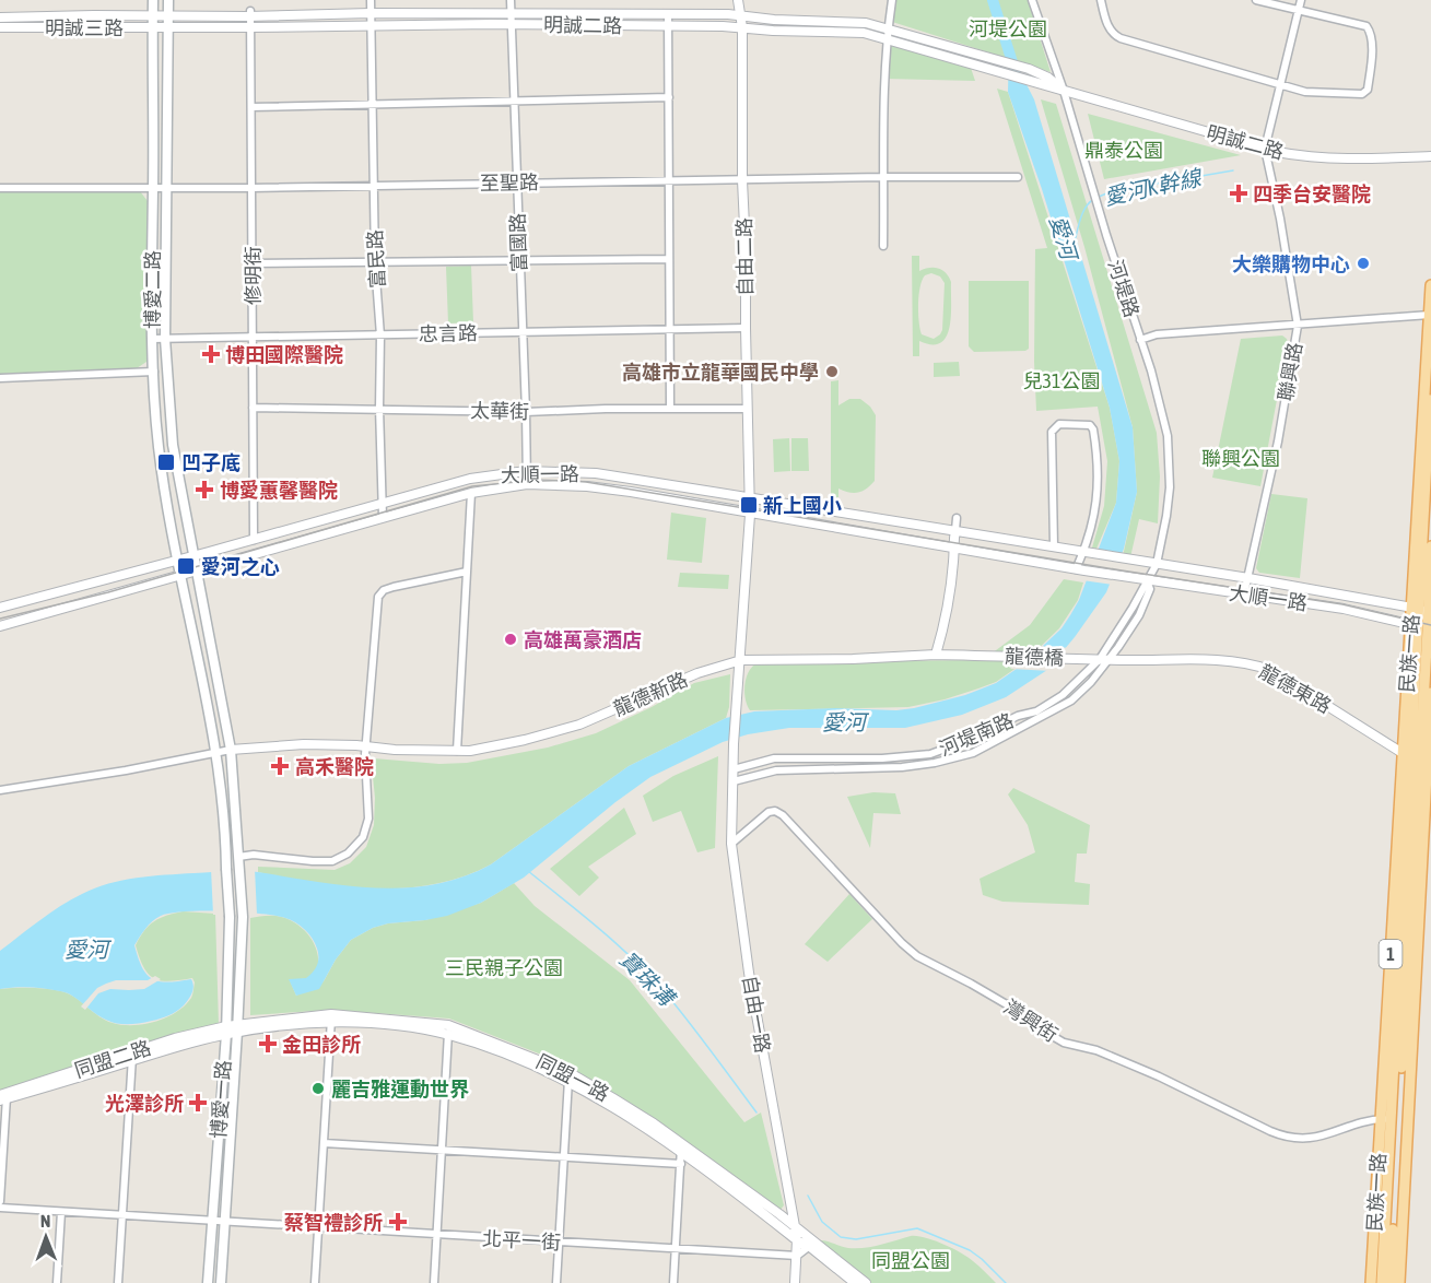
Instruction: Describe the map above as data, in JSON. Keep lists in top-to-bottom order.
{
  "streets": {
    "main road": [
      "博愛二路",
      "民族一路",
      "1",
      "博愛一路"
    ],
    "street": [
      "明誠二路",
      "明誠三路",
      "至聖路",
      "富國路",
      "自由二路",
      "富民路",
      "修明街",
      "河堤路",
      "忠言路",
      "聯興路",
      "太華街",
      "大順一路",
      "龍德橋",
      "龍德東路",
      "龍德新路",
      "河堤南路",
      "自由一路",
      "灣興街",
      "同盟二路",
      "同盟一路",
      "北平一街"
    ]
  },
  "crossings": [
    ["明誠二路", "明誠三路"],
    ["明誠二路", "富國路"],
    ["明誠二路", "自由二路"],
    ["明誠二路", "富民路"],
    ["明誠二路", "修明街"],
    ["明誠二路", "河堤路"],
    ["明誠二路", "博愛二路"],
    ["明誠二路", "聯興路"],
    ["明誠三路", "博愛二路"],
    ["至聖路", "富國路"],
    ["至聖路", "自由二路"],
    ["至聖路", "富民路"],
    ["至聖路", "修明街"],
    ["至聖路", "博愛二路"],
    ["富國路", "忠言路"],
    ["富國路", "太華街"],
    ["富國路", "大順一路"],
    ["自由二路", "忠言路"],
    ["自由二路", "太華街"],
    ["自由二路", "大順一路"],
    ["富民路", "忠言路"],
    ["富民路", "太華街"],
    ["富民路", "大順一路"],
    ["修明街", "忠言路"],
    ["修明街", "太華街"],
    ["修明街", "大順一路"],
    ["河堤路", "大順一路"],
    ["河堤路", "河堤南路"],
    ["博愛二路", "忠言路"],
    ["博愛二路", "大順一路"],
    ["聯興路", "大順一路"],
    ["大順一路", "民族一路"],
    ["大順一路", "河堤南路"],
    ["民族一路", "龍德東路"],
    ["民族一路", "灣興街"],
    ["龍德橋", "龍德東路"],
    ["龍德橋", "龍德新路"],
    ["龍德東路", "河堤南路"],
    ["龍德新路", "自由一路"],
    ["河堤南路", "自由一路"],
    ["自由一路", "灣興街"],
    ["自由一路", "同盟一路"],
    ["自由一路", "北平一街"],
    ["同盟二路", "同盟一路"],
    ["同盟二路", "博愛一路"],
    ["同盟一路", "博愛一路"],
    ["博愛一路", "北平一街"]
  ],
  "water": ["愛河K幹線", "愛河", "寶珠溝"],
  "parks": [
    "河堤公園",
    "鼎泰公園",
    "兒31公園",
    "聯興公園",
    "三民親子公園",
    "同盟公園"
  ],
  "places": {
    "health": [
      "四季台安醫院",
      "博田國際醫院",
      "博愛蕙馨醫院",
      "高禾醫院",
      "金田診所",
      "光澤診所",
      "蔡智禮診所"
    ],
    "other": [
      "大樂購物中心",
      "高雄市立龍華國民中學",
      "高雄萬豪酒店",
      "麗吉雅運動世界"
    ],
    "transit": ["凹子底", "新上國小", "愛河之心"]
  },
  "north": "top"
}
